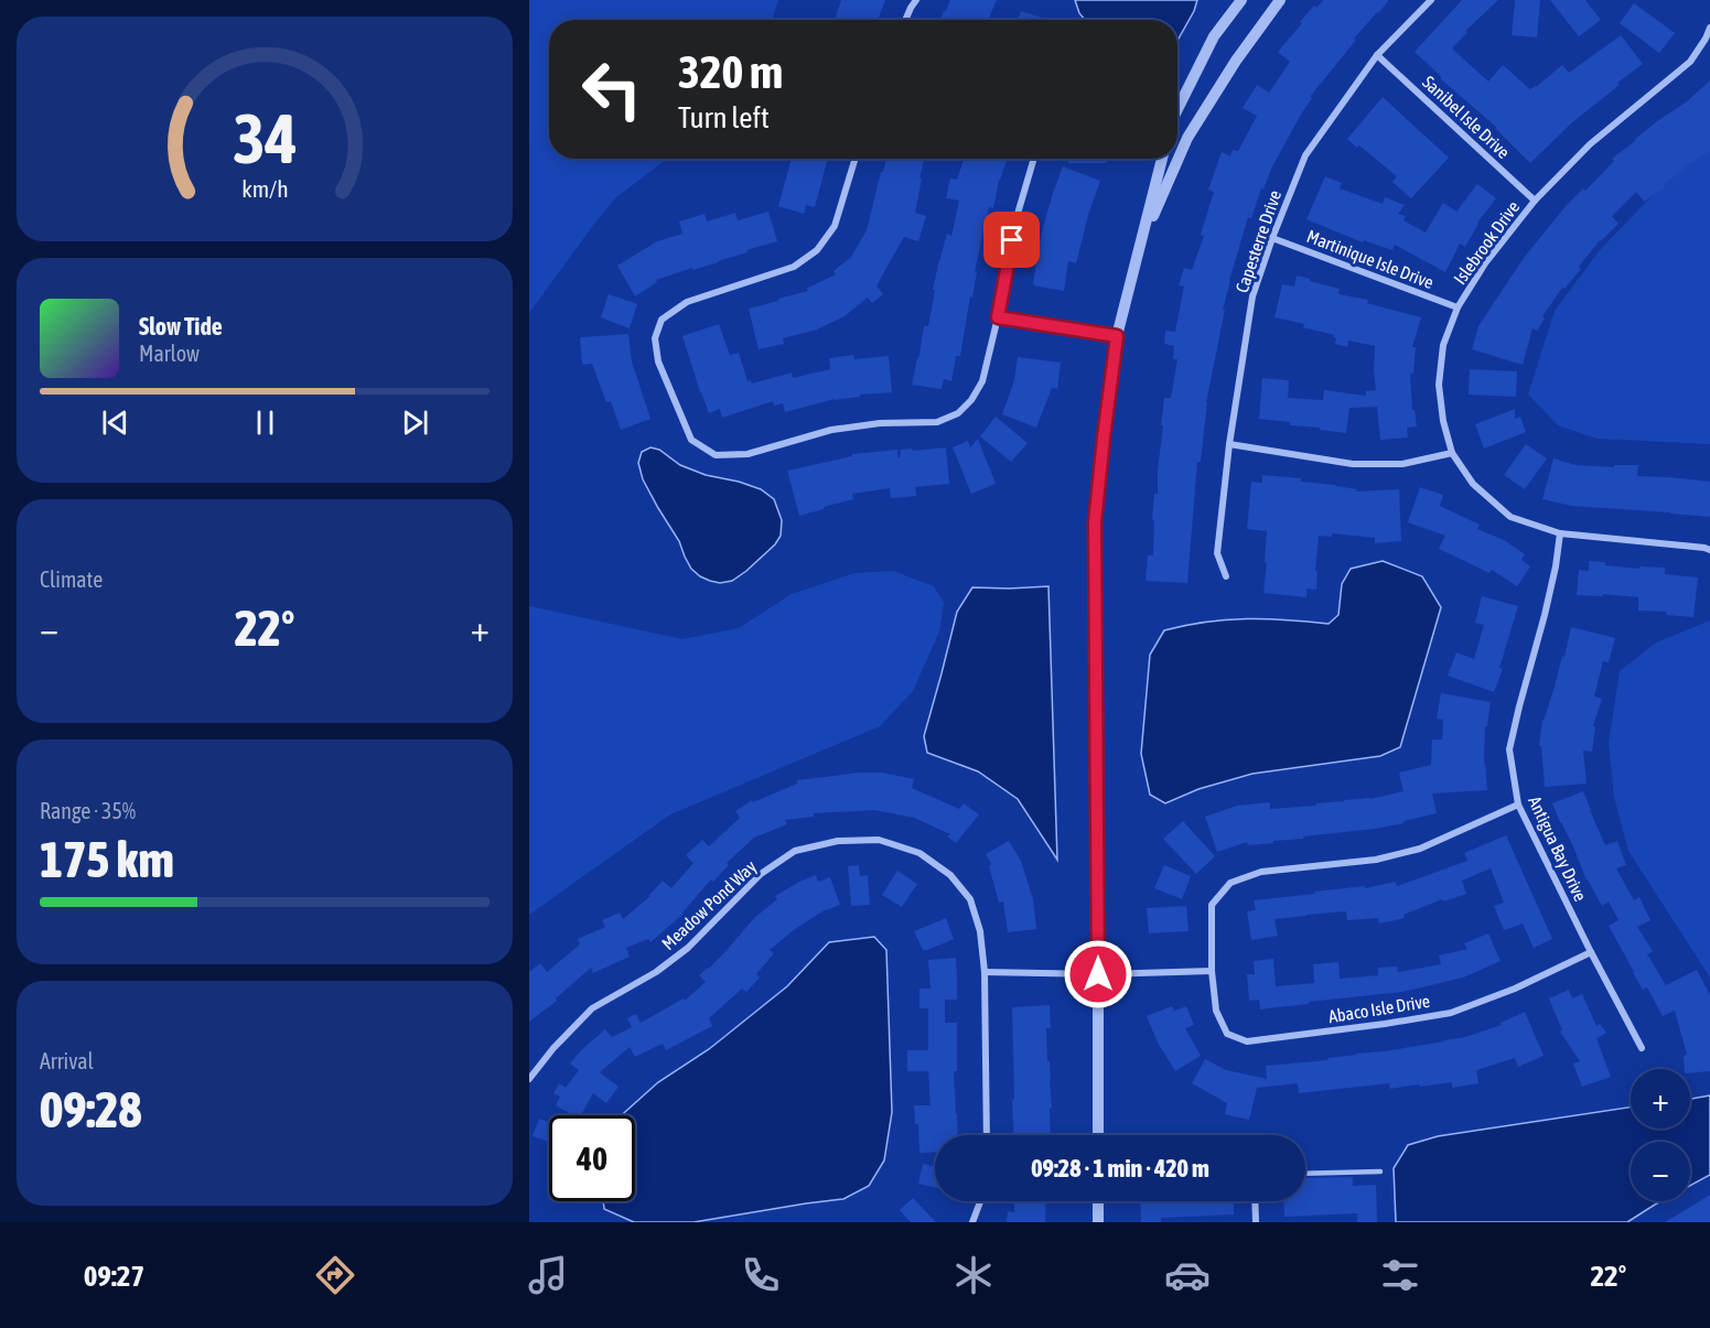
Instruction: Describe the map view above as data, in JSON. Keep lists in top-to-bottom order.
{
  "streets": {
    "street": [
      "Sanibel Isle Drive",
      "Capesterre Drive",
      "Islebrook Drive",
      "Martinique Isle Drive",
      "Antigua Bay Drive",
      "Meadow Pond Way",
      "Abaco Isle Drive"
    ]
  },
  "crossings": [
    ["Sanibel Isle Drive", "Capesterre Drive"],
    ["Sanibel Isle Drive", "Islebrook Drive"],
    ["Capesterre Drive", "Martinique Isle Drive"],
    ["Islebrook Drive", "Martinique Isle Drive"],
    ["Islebrook Drive", "Antigua Bay Drive"],
    ["Antigua Bay Drive", "Abaco Isle Drive"]
  ],
  "page": {
    "turn": ["320 m", "Turn left"],
    "song": ["Slow Tide", "Marlow"],
    "tile": [
      "Climate",
      ["Range · 35%", "175 km"],
      ["Arrival", "09:28"]
    ],
    "heat": ["−", "22°", "+"],
    "map_buttons": ["+", "−"],
    "limit": "40",
    "trip": "09:28 · 1 min · 420 m",
    "tabs": ["09:27", "22°"],
    "gauge": ["34", "km/h"]
  }
}
